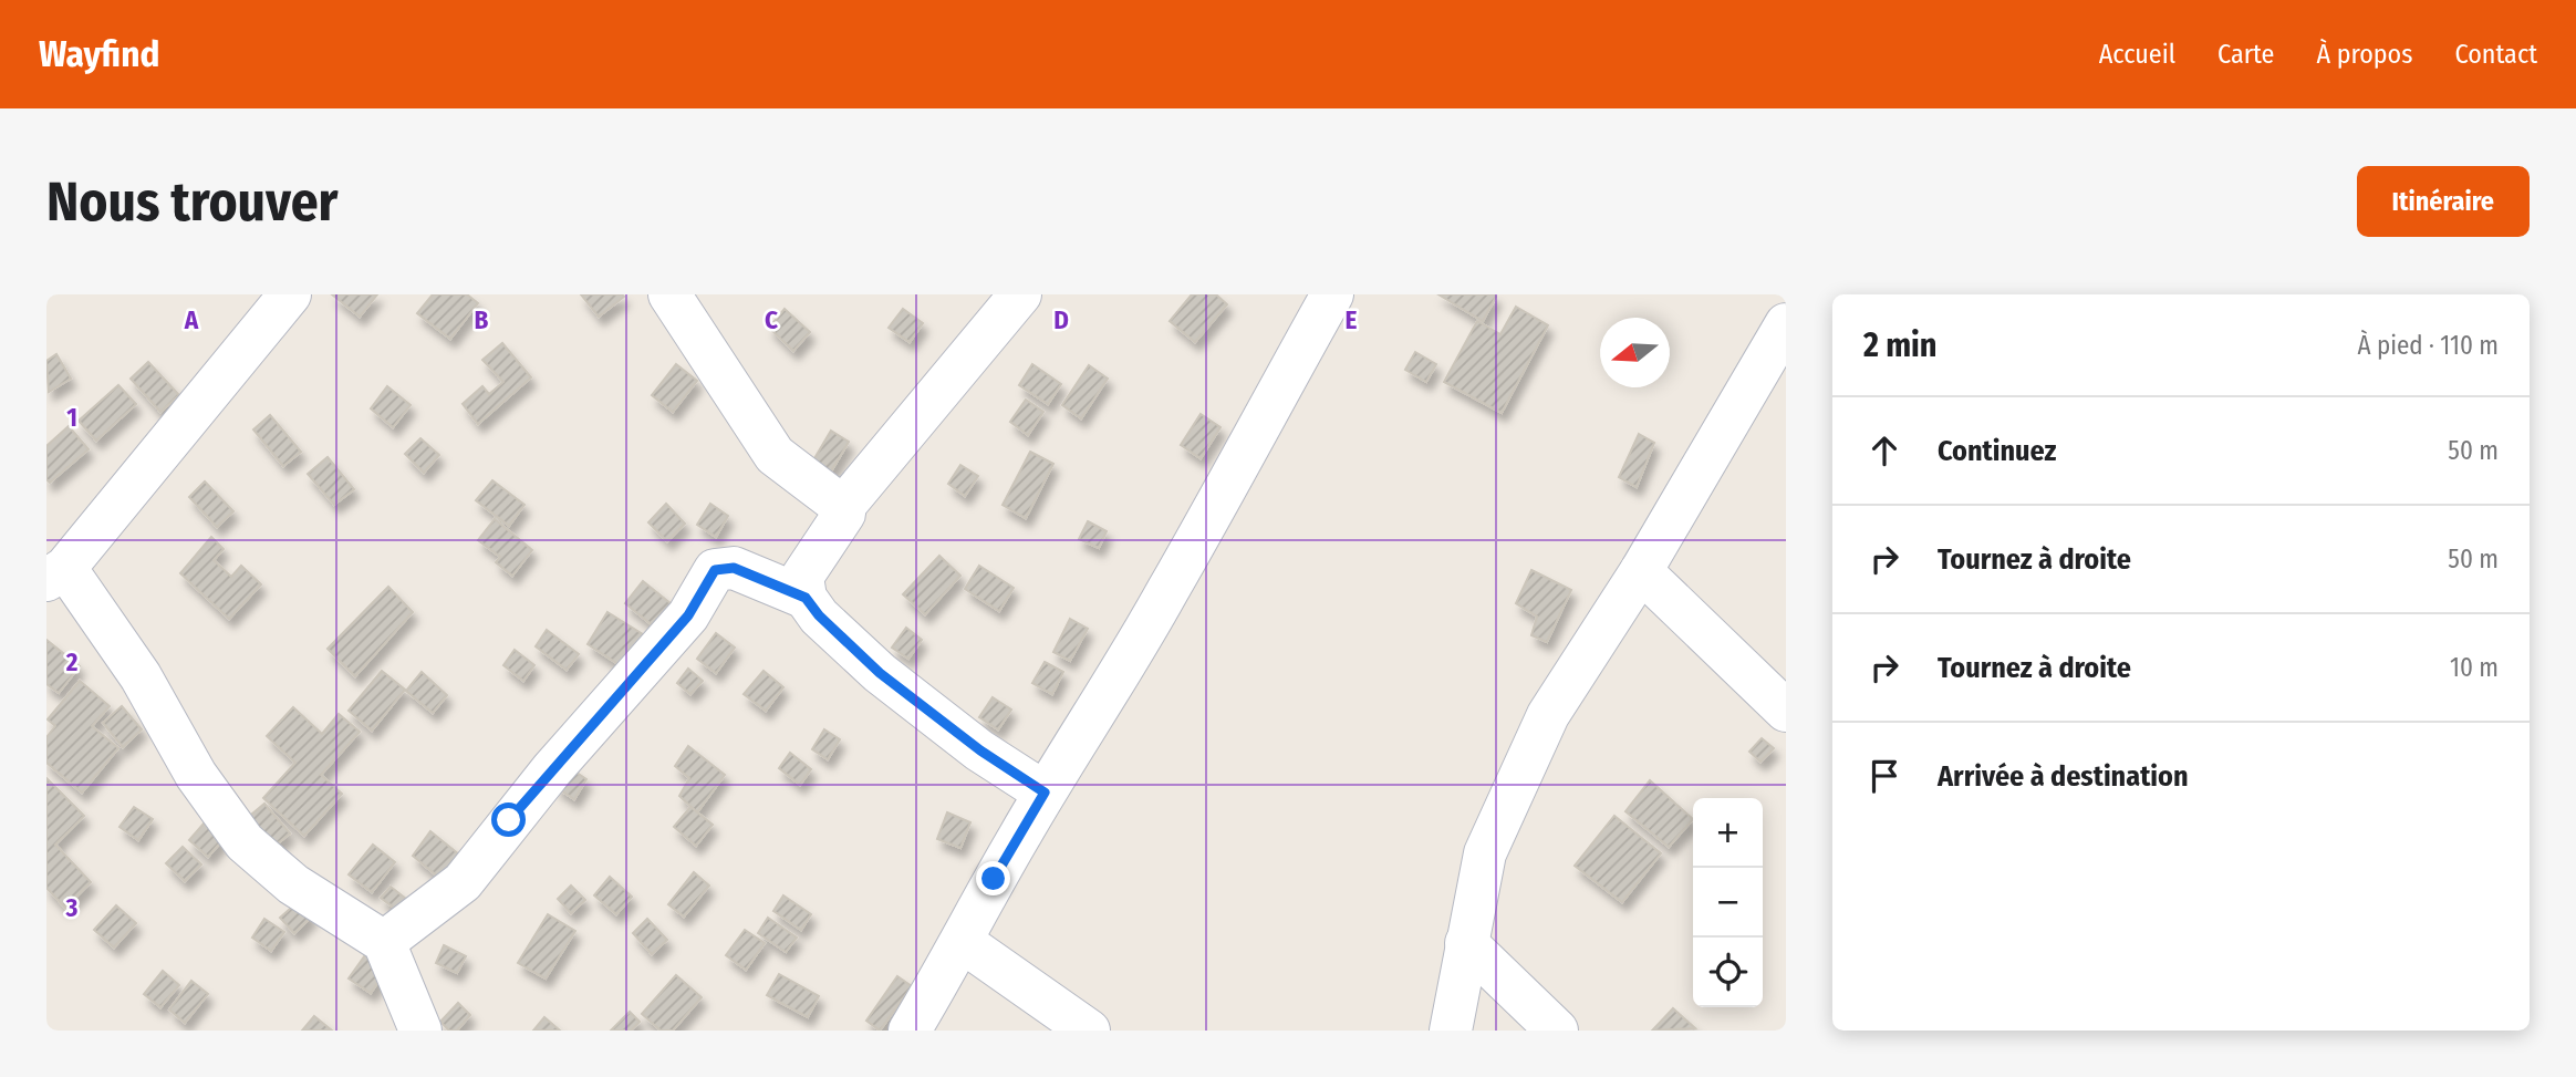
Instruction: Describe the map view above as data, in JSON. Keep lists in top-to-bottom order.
{
  "north": "left",
  "page": {
    "header": "Wayfind",
    "nav": [
      "Accueil",
      "Carte",
      "À propos",
      "Contact"
    ],
    "buttons": "Itinéraire",
    "title": "Nous trouver",
    "heading": ["2 min", "À pied · 110 m"],
    "list": [
      ["Continuez", "50 m"],
      ["Tournez à droite", "50 m"],
      ["Tournez à droite", "10 m"],
      "Arrivée à destination"
    ],
    "map_buttons": ["+", "−"]
  },
  "grid": {
    "columns": [
      "A",
      "B",
      "C",
      "D",
      "E"
    ],
    "rows": ["1", "2", "3"]
  }
}
